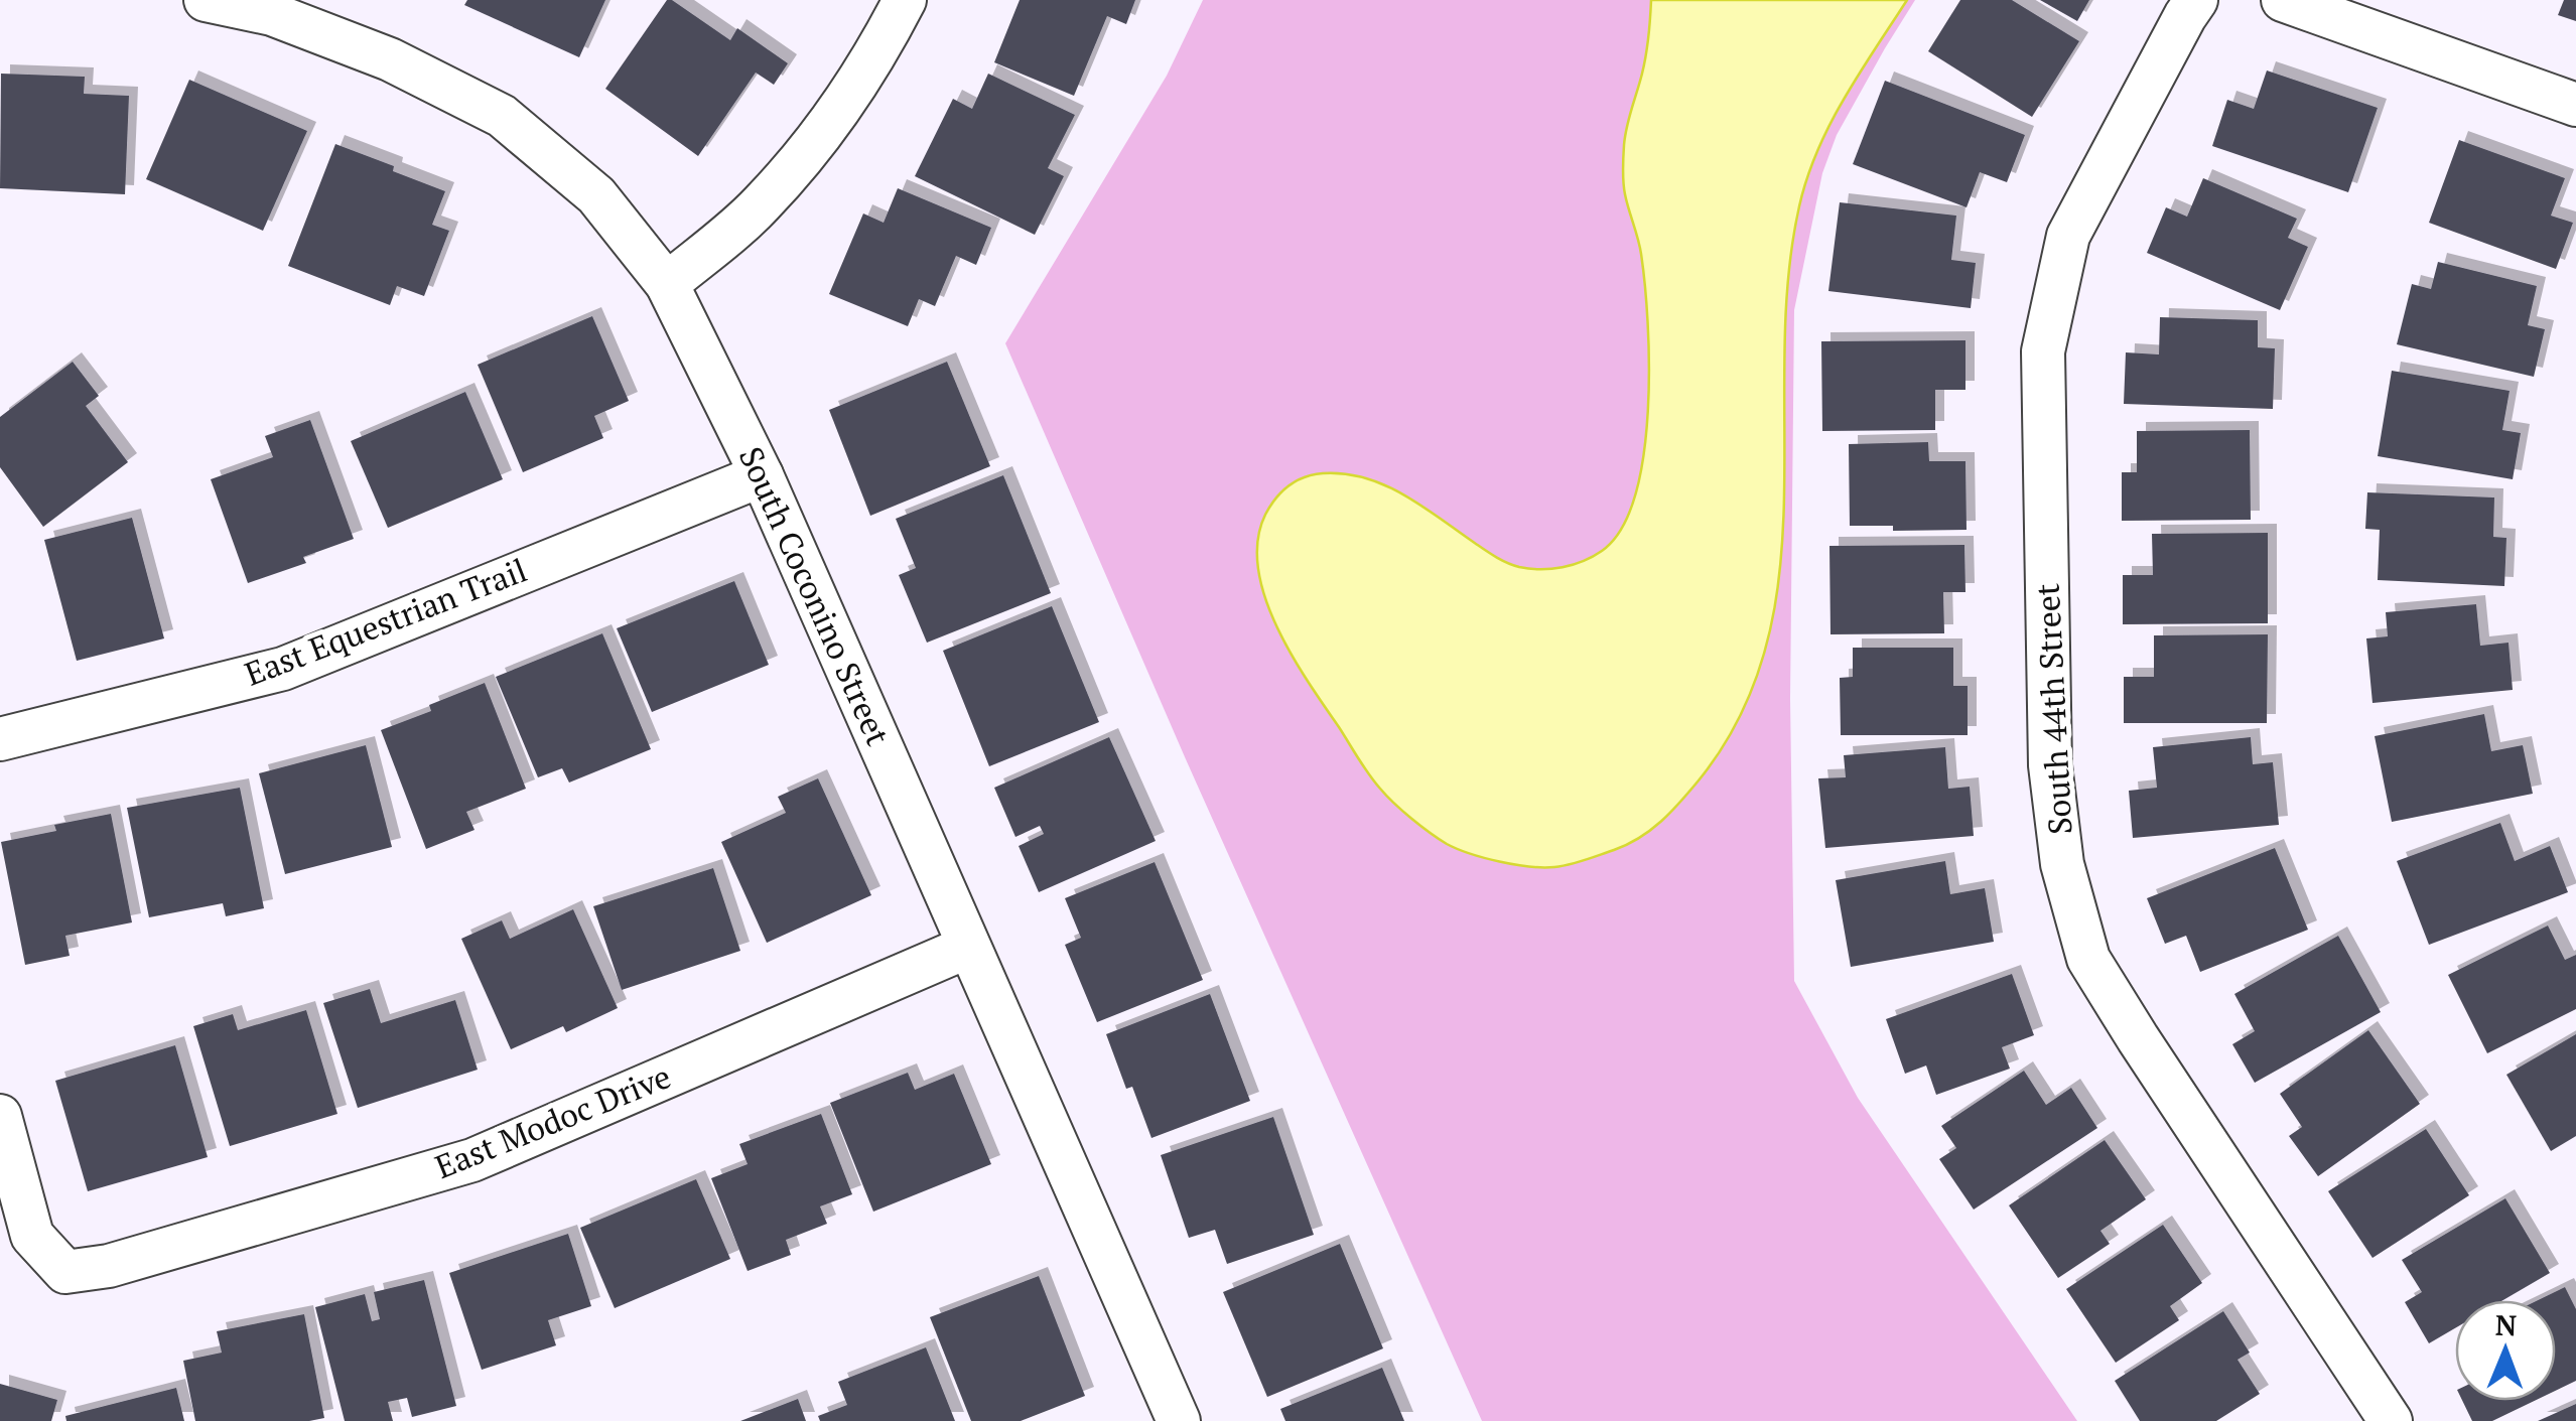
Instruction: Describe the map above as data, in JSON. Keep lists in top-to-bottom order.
{
  "streets": {
    "street": [
      "South Coconino Street",
      "East Equestrian Trail",
      "South 44th Street",
      "East Modoc Drive"
    ]
  },
  "crossings": [
    ["South Coconino Street", "East Equestrian Trail"],
    ["South Coconino Street", "East Modoc Drive"]
  ],
  "north": "top"
}
